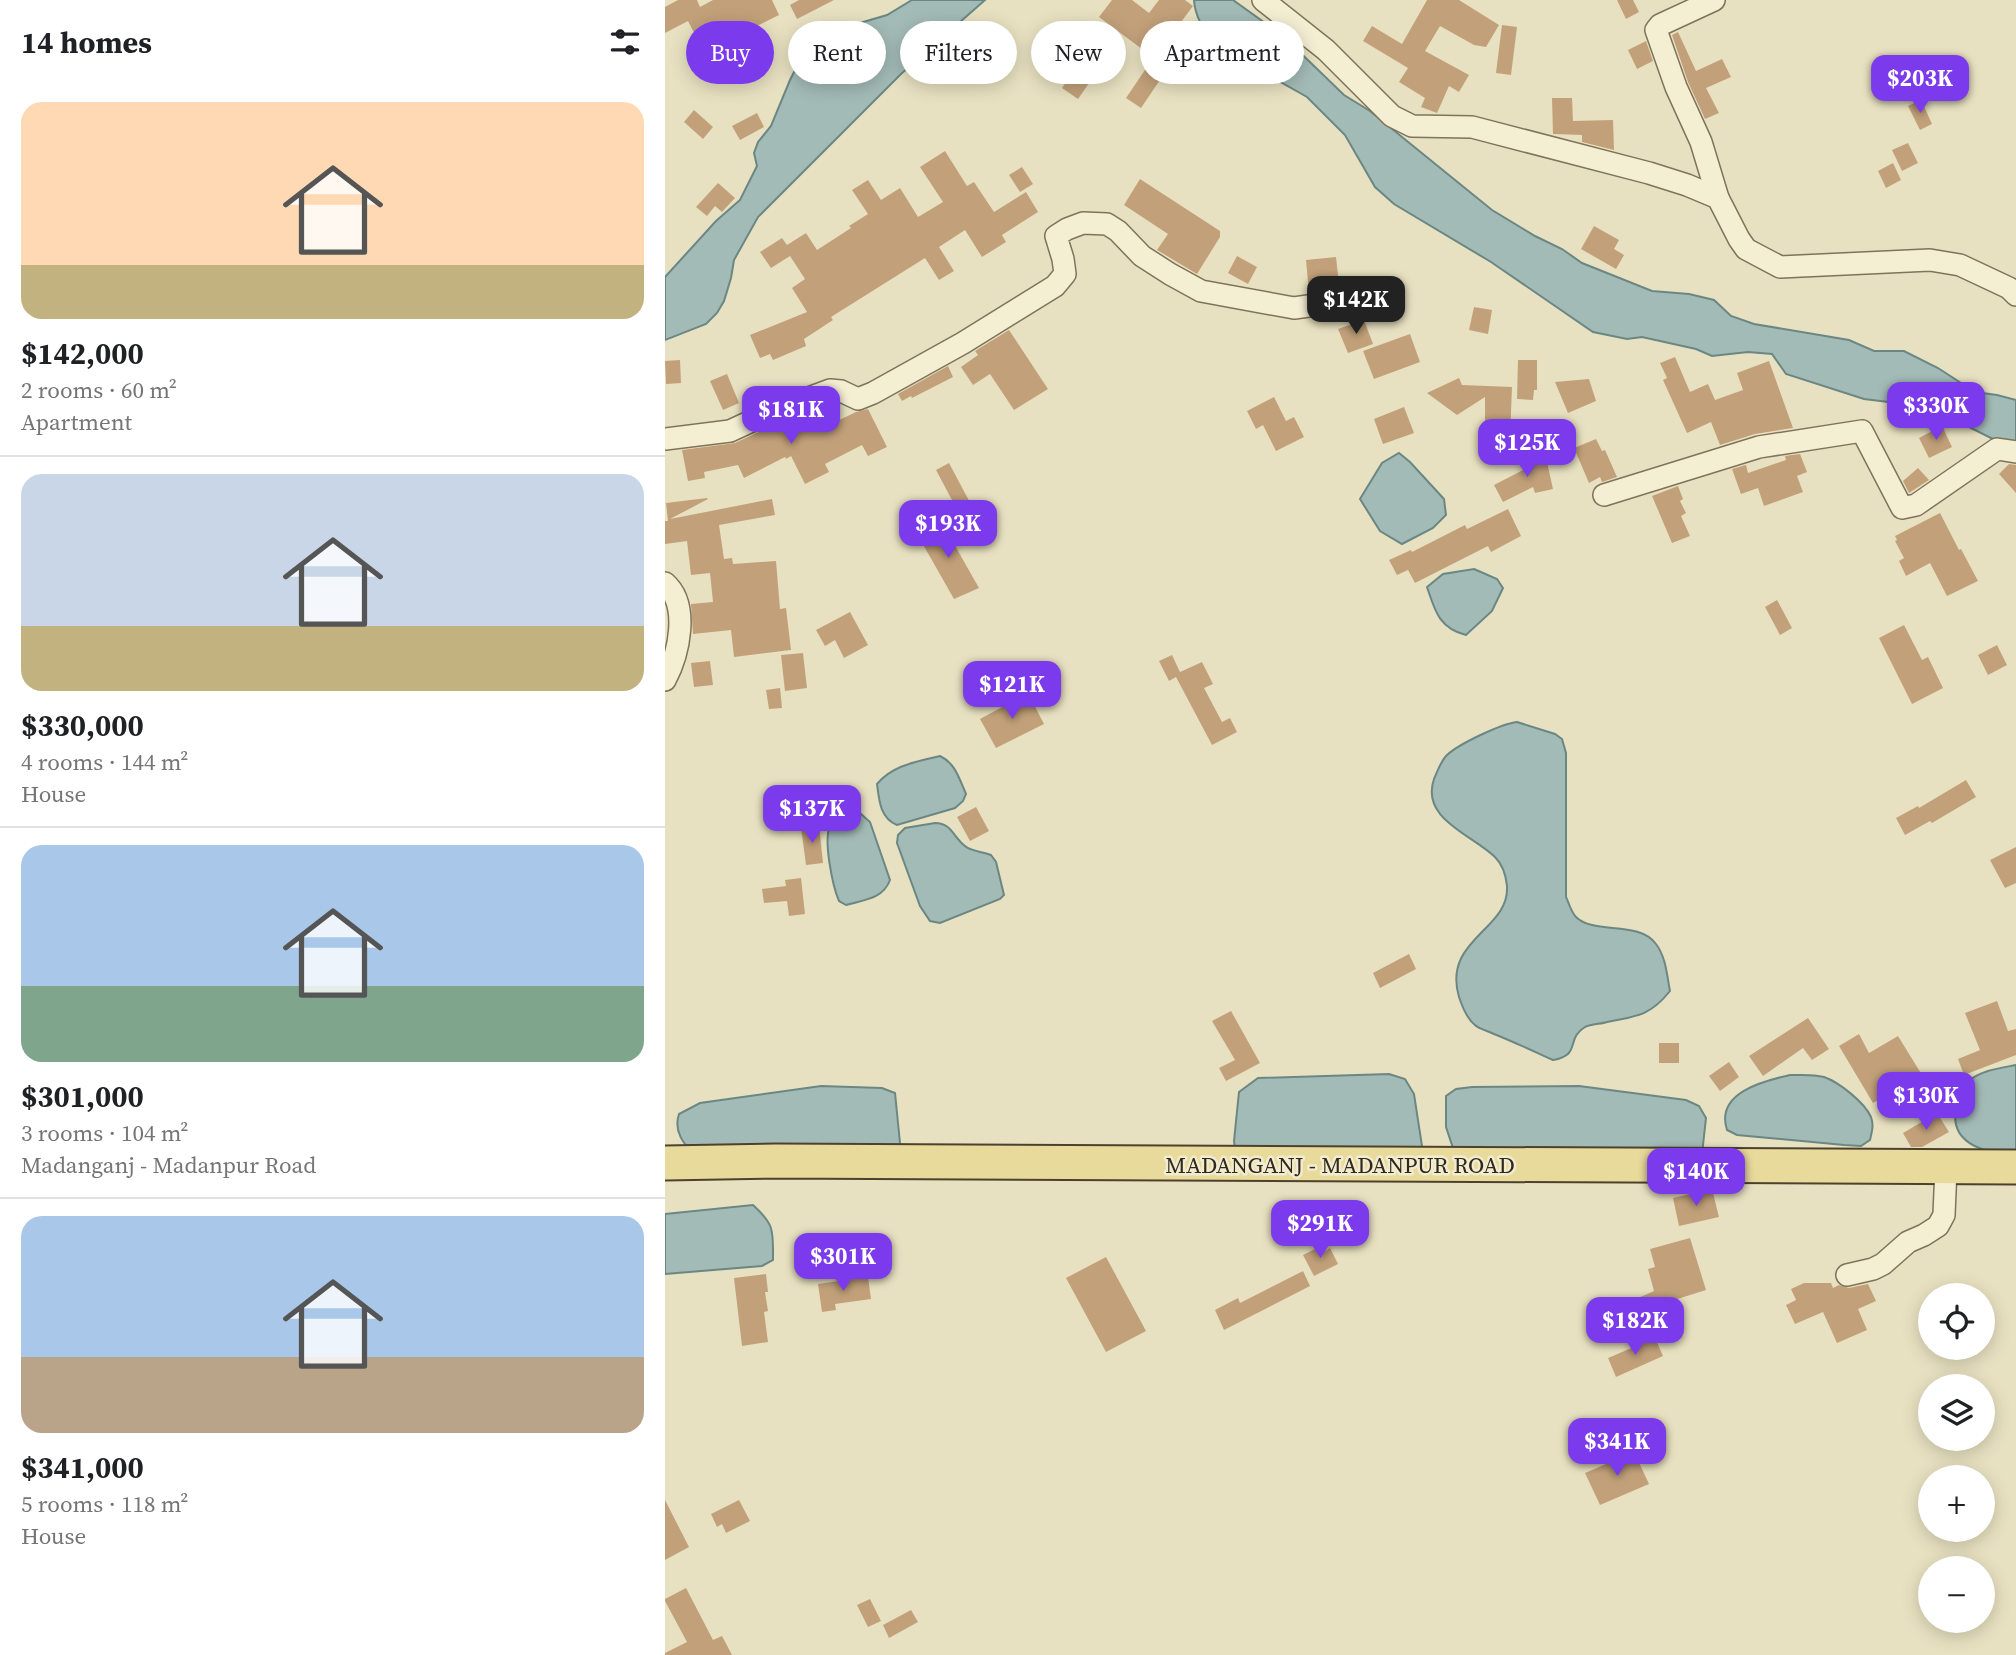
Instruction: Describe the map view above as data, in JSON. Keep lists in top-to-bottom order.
{
  "streets": {
    "main road": ["MADANGANJ - MADANPUR ROAD"]
  },
  "page": {
    "heading": "14 homes",
    "chip": [
      "Buy",
      "Rent",
      "Filters",
      "New",
      "Apartment"
    ],
    "price": [
      "$203K",
      "$142K",
      "$330K",
      "$181K",
      "$125K",
      "$193K",
      "$121K",
      "$137K",
      "$130K",
      "$140K",
      "$291K",
      "$301K",
      "$182K",
      "$341K"
    ],
    "list": [
      {
        "name": "$142,000",
        "note": "2 rooms · 60 m² · Apartment"
      },
      {
        "name": "$330,000",
        "note": "4 rooms · 144 m² · House"
      },
      {
        "name": "$301,000",
        "note": "3 rooms · 104 m² · Madanganj - Madanpur Road"
      },
      {
        "name": "$341,000",
        "note": "5 rooms · 118 m² · House"
      }
    ],
    "map_buttons": ["+", "−"]
  }
}
